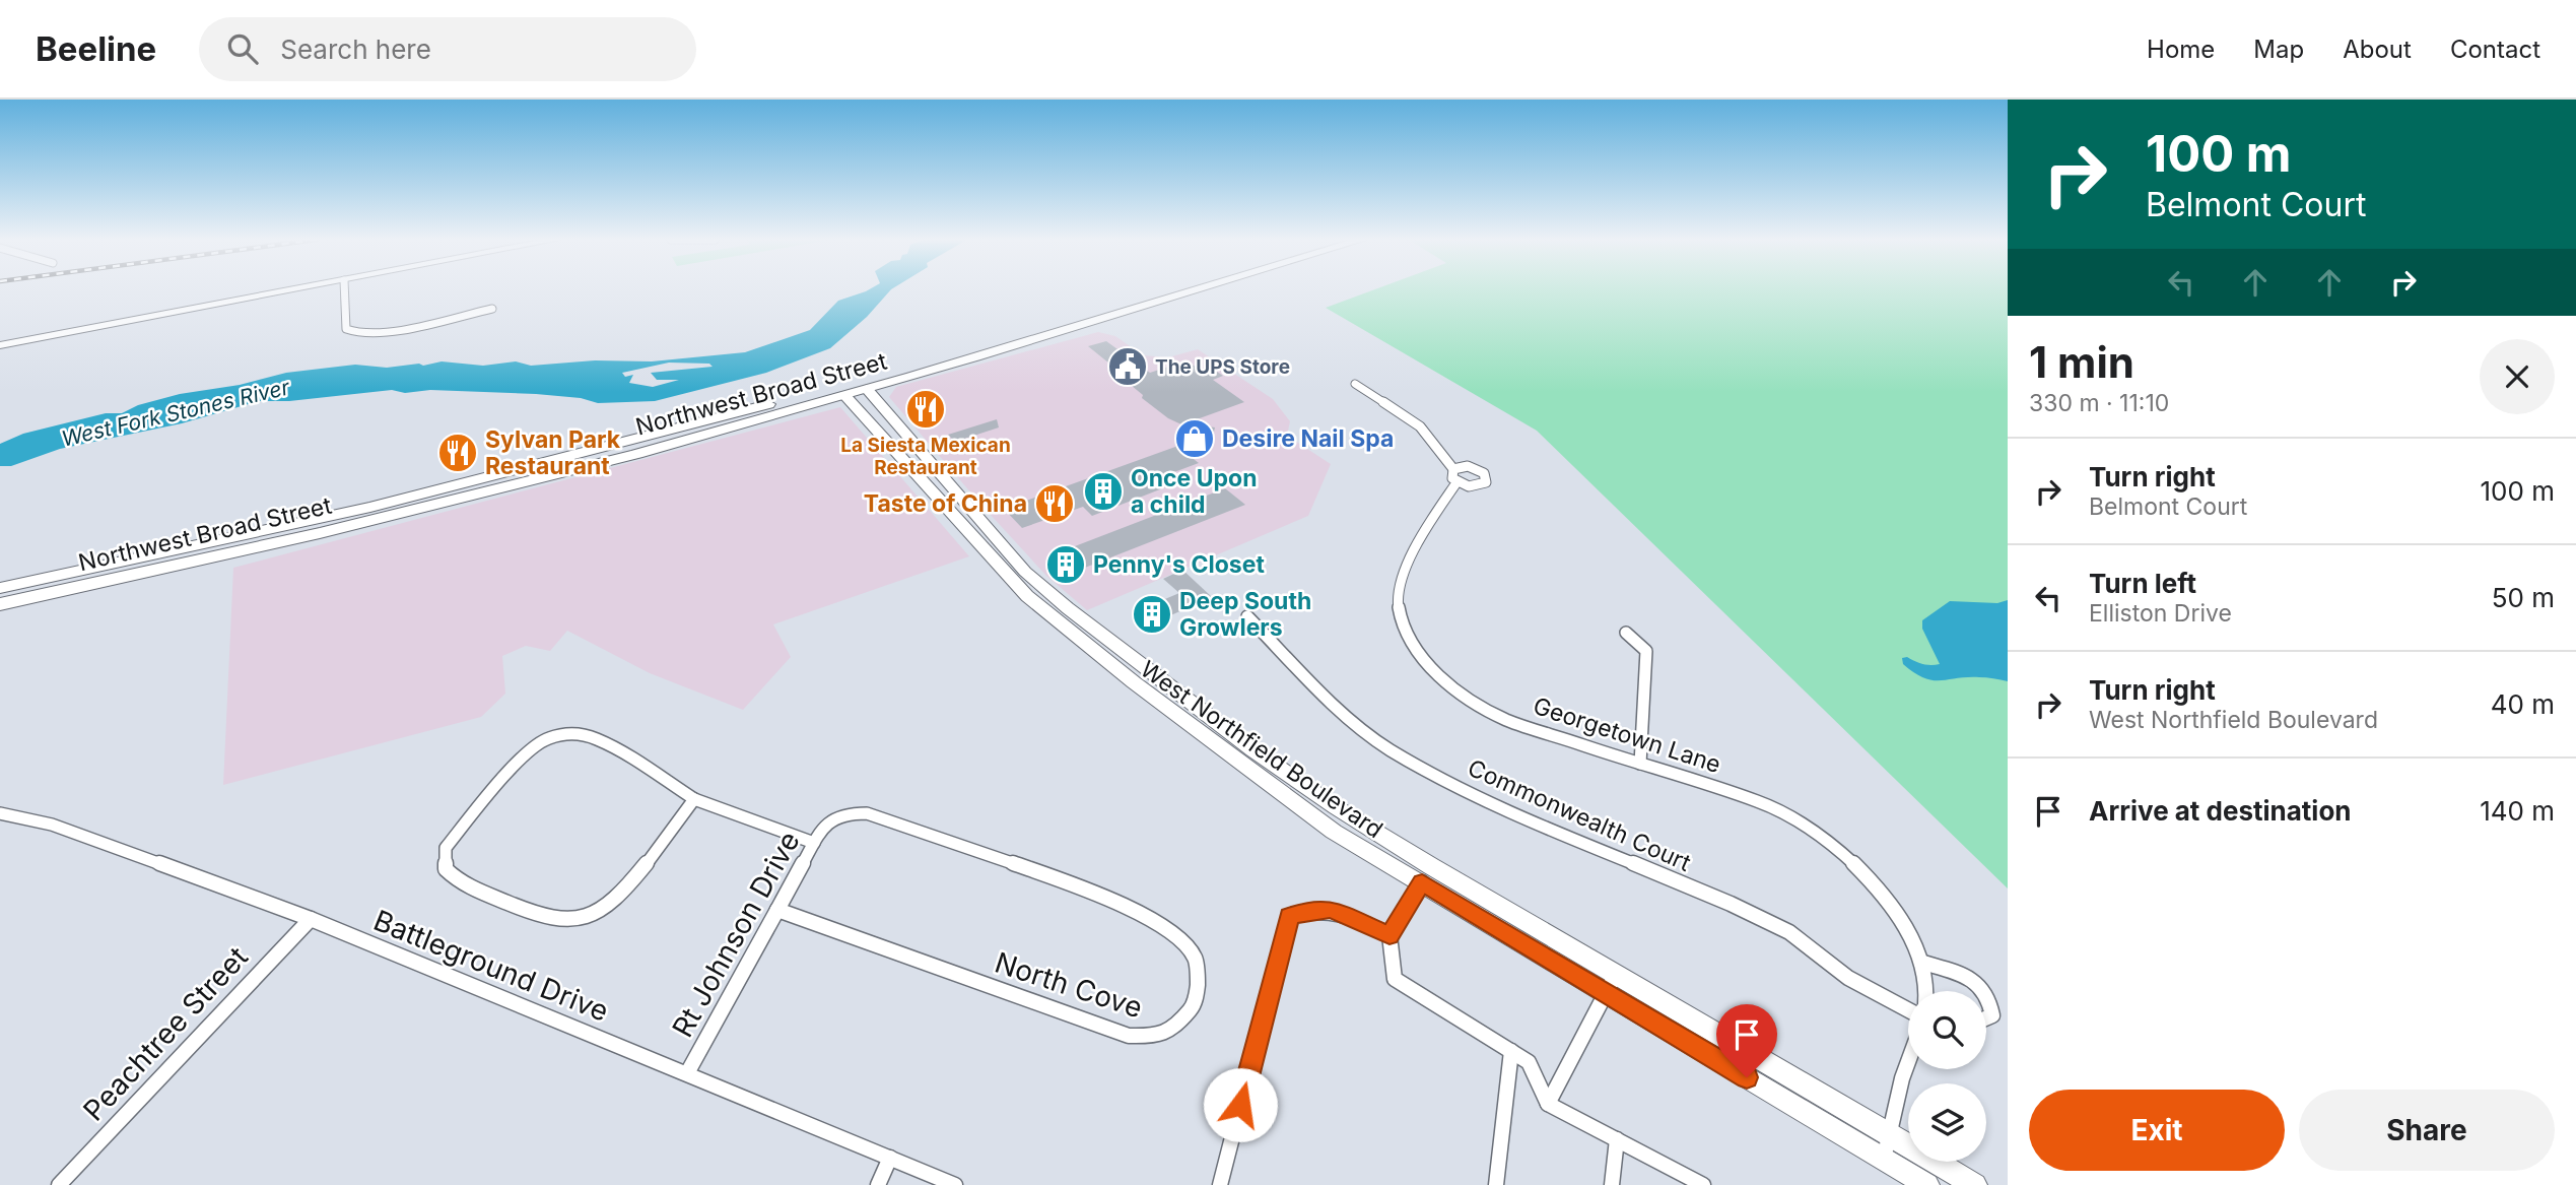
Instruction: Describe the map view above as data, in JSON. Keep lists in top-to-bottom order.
{
  "streets": {
    "main road": ["Northwest Broad Street", "West Northfield Boulevard"],
    "street": [
      "Georgetown Lane",
      "Commonwealth Court",
      "Rt Johnson Drive",
      "Battleground Drive",
      "North Cove",
      "Peachtree Street"
    ]
  },
  "crossings": [
    ["Northwest Broad Street", "West Northfield Boulevard"],
    ["Rt Johnson Drive", "Battleground Drive"],
    ["Rt Johnson Drive", "North Cove"],
    ["Battleground Drive", "Peachtree Street"]
  ],
  "water": ["West Fork Stones River"],
  "places": {
    "public building": ["The UPS Store"],
    "restaurant": ["La Siesta Mexican Restaurant", "Sylvan Park Restaurant", "Taste of China"],
    "shop": ["Desire Nail Spa"],
    "building": ["Once Upon a child", "Penny's Closet", "Deep South Growlers"]
  },
  "page": {
    "header": "Beeline",
    "search": "Search here",
    "nav": [
      "Home",
      "Map",
      "About",
      "Contact"
    ],
    "turn": ["100 m", "Belmont Court"],
    "heading": ["1 min", "330 m · 11:10"],
    "list": [
      {
        "name": "Turn right",
        "note": "Belmont Court",
        "value": "100 m"
      },
      {
        "name": "Turn left",
        "note": "Elliston Drive",
        "value": "50 m"
      },
      {
        "name": "Turn right",
        "note": "West Northfield Boulevard",
        "value": "40 m"
      },
      {
        "name": "Arrive at destination",
        "value": "140 m"
      }
    ],
    "buttons": ["Exit", "Share"]
  }
}
